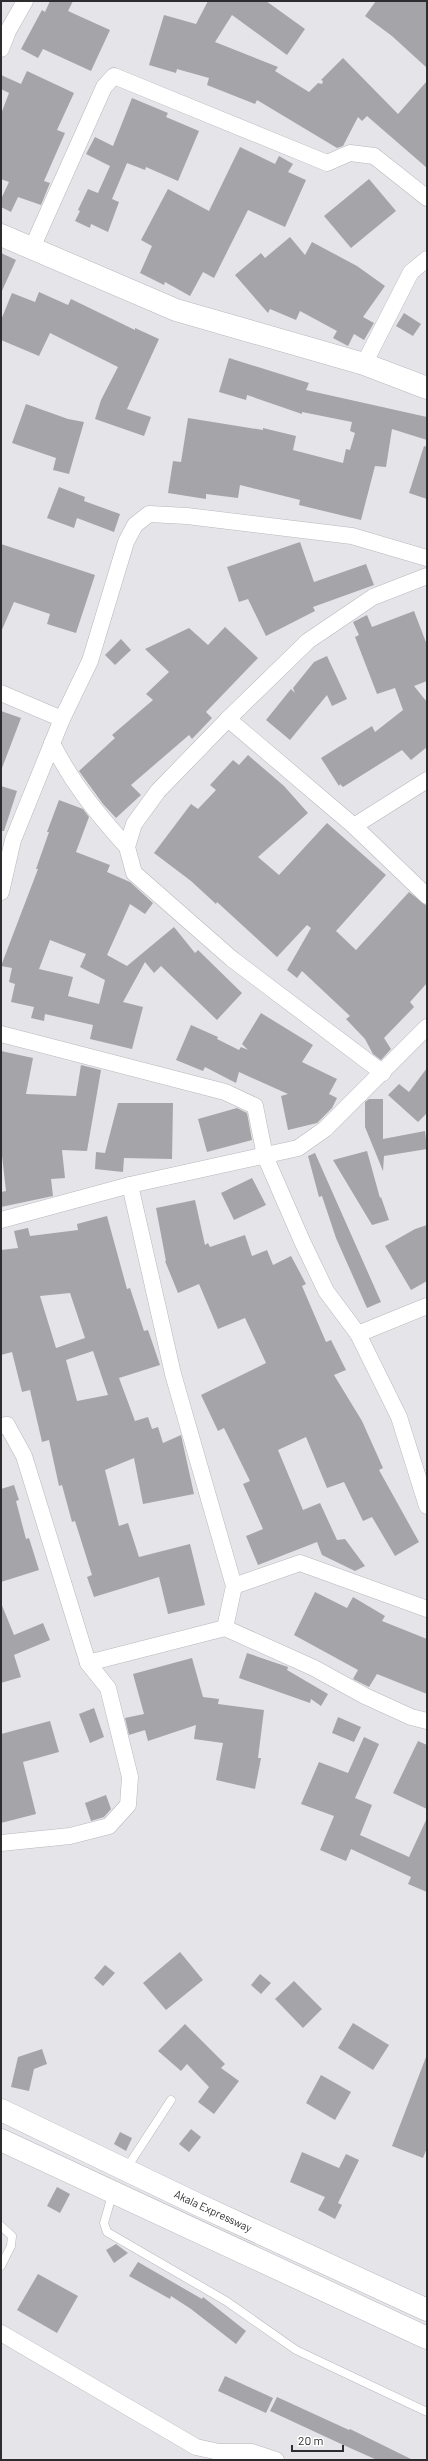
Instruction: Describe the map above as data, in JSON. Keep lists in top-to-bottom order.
{
  "streets": {
    "main road": ["Akala Expressway"]
  },
  "scale_bar": "20 m"
}
